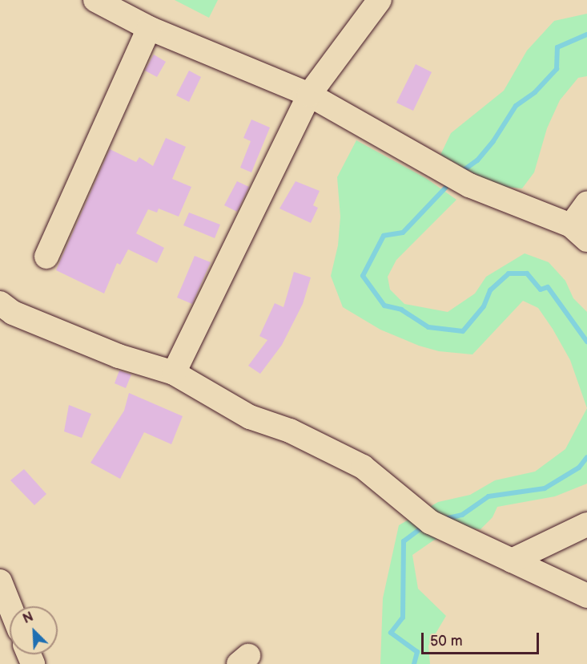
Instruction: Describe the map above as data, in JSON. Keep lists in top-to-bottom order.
{
  "scale_bar": "50 m",
  "north": "top left"
}
